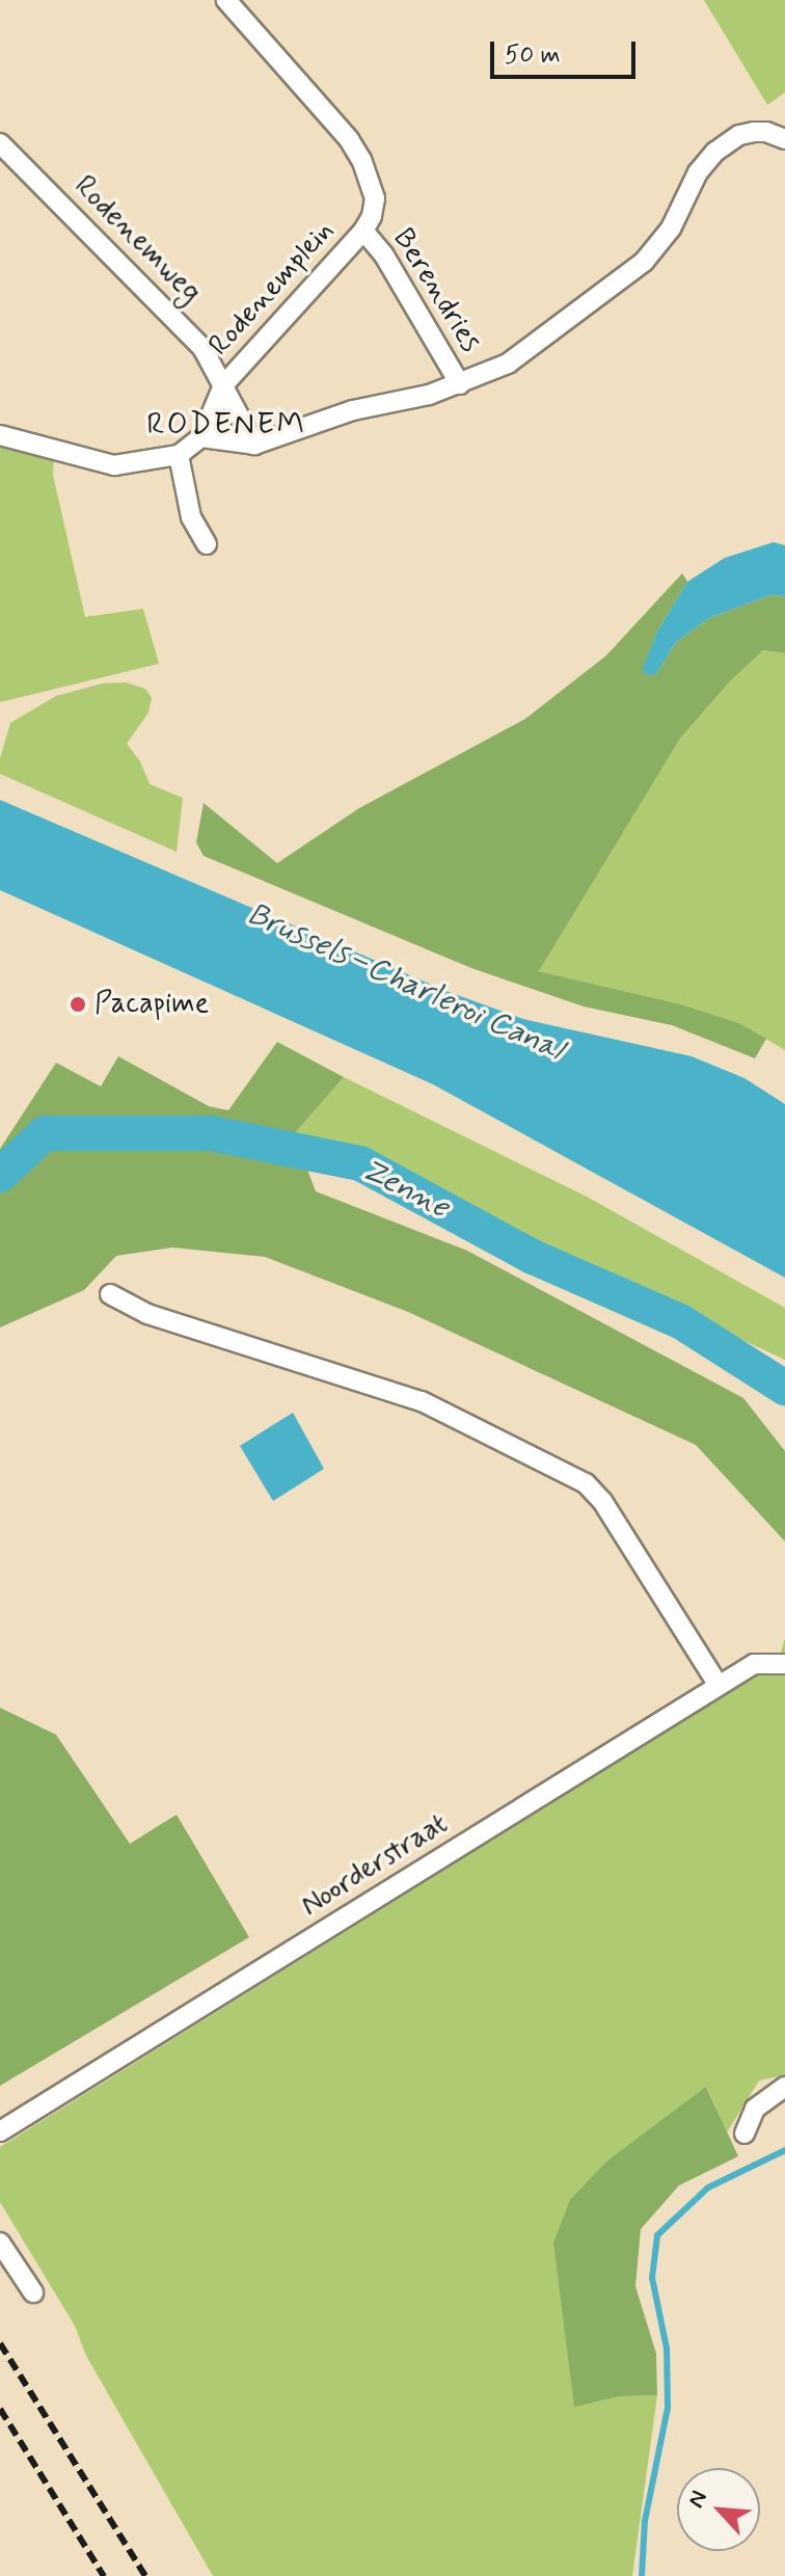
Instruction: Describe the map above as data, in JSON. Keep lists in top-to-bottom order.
{
  "streets": {
    "street": [
      "Rodenemweg",
      "Rodenemplein",
      "Berendries",
      "Noorderstraat"
    ]
  },
  "crossings": [
    ["Rodenemweg", "Rodenemplein"],
    ["Rodenemplein", "Berendries"]
  ],
  "districts": ["RODENEM"],
  "water": ["Brussels–Charleroi Canal", "Zenne"],
  "places": ["Pacapime"],
  "scale_bar": "50 m",
  "north": "top left"
}
